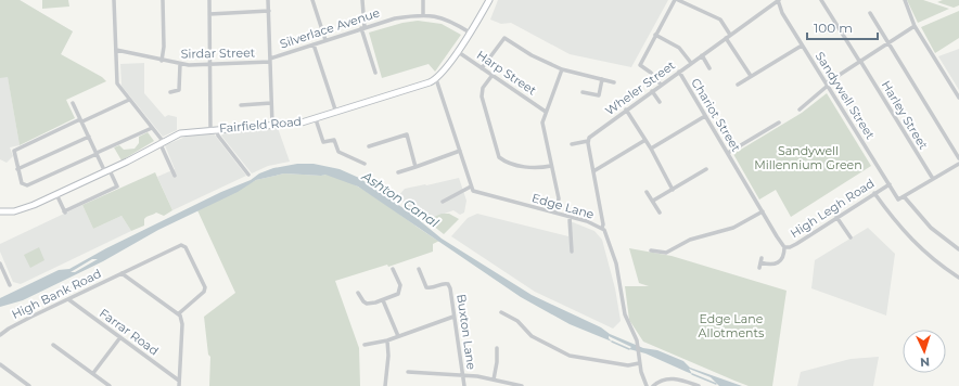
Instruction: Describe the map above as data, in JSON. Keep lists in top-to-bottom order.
{
  "streets": {
    "street": [
      "Silverlace Avenue",
      "Sirdar Street",
      "Harp Street",
      "Wheler Street",
      "Sandywell Street",
      "Chariot Street",
      "Harley Street",
      "Fairfield Road",
      "Edge Lane",
      "High Legh Road",
      "High Bank Road",
      "Farrar Road",
      "Buxton Lane"
    ]
  },
  "crossings": [
    ["Silverlace Avenue", "Sirdar Street"],
    ["Wheler Street", "Sandywell Street"],
    ["Wheler Street", "Chariot Street"],
    ["Sandywell Street", "High Legh Road"],
    ["Chariot Street", "High Legh Road"],
    ["High Bank Road", "Farrar Road"]
  ],
  "water": ["Ashton Canal"],
  "parks": ["Sandywell Millennium Green", "Edge Lane Allotments"],
  "scale_bar": "100 m",
  "north": "bottom"
}
